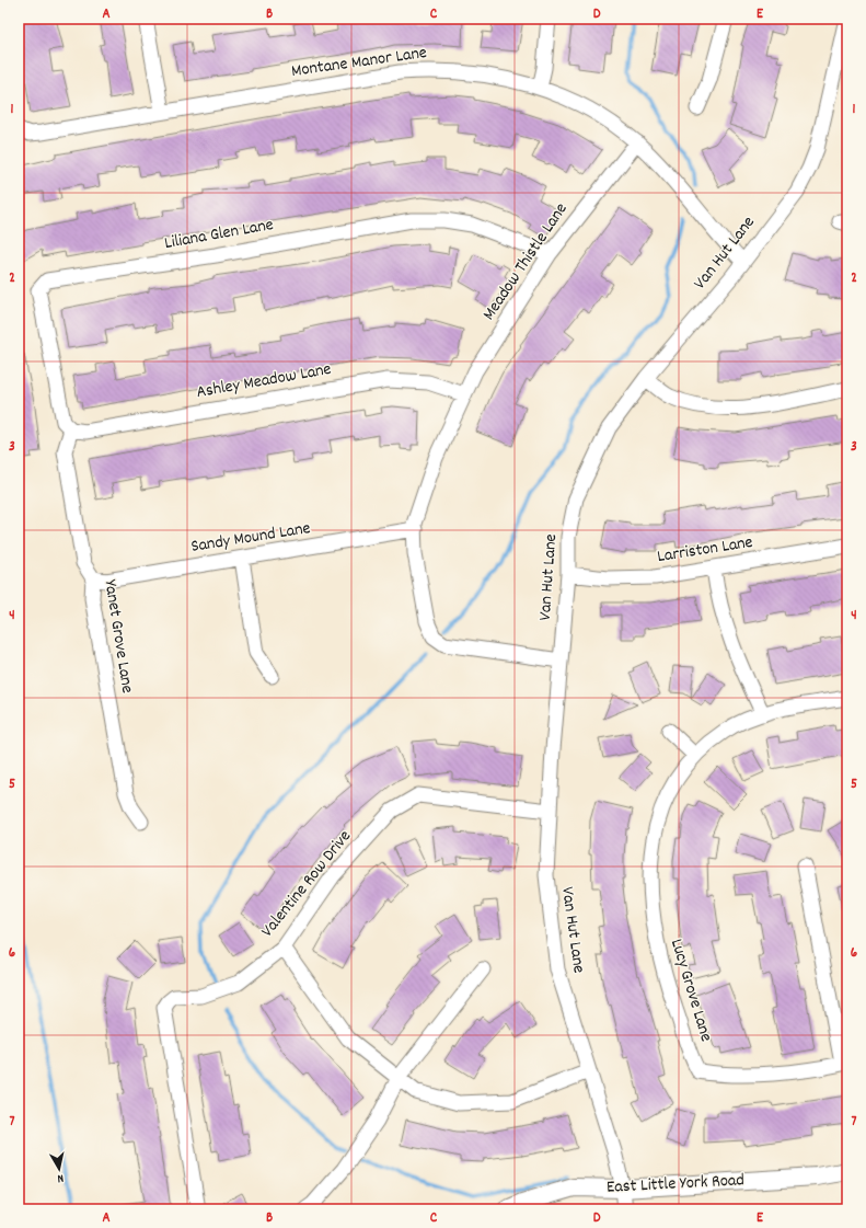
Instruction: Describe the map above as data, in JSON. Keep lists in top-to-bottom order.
{
  "streets": {
    "street": [
      "Montane Manor Lane",
      "Liliana Glen Lane",
      "Van Hut Lane",
      "Meadow Thistle Lane",
      "Ashley Meadow Lane",
      "Sandy Mound Lane",
      "Larriston Lane",
      "Yanet Grove Lane",
      "Valentine Row Drive",
      "Lucy Grove Lane",
      "East Little York Road"
    ]
  },
  "crossings": [
    ["Montane Manor Lane", "Van Hut Lane"],
    ["Montane Manor Lane", "Meadow Thistle Lane"],
    ["Liliana Glen Lane", "Meadow Thistle Lane"],
    ["Liliana Glen Lane", "Ashley Meadow Lane"],
    ["Liliana Glen Lane", "Yanet Grove Lane"],
    ["Van Hut Lane", "Meadow Thistle Lane"],
    ["Van Hut Lane", "Larriston Lane"],
    ["Van Hut Lane", "Valentine Row Drive"],
    ["Van Hut Lane", "East Little York Road"],
    ["Meadow Thistle Lane", "Ashley Meadow Lane"],
    ["Meadow Thistle Lane", "Sandy Mound Lane"],
    ["Ashley Meadow Lane", "Yanet Grove Lane"],
    ["Sandy Mound Lane", "Yanet Grove Lane"]
  ],
  "north": "bottom",
  "grid": {
    "columns": [
      "A",
      "B",
      "C",
      "D",
      "E"
    ],
    "rows": [
      "1",
      "2",
      "3",
      "4",
      "5",
      "6",
      "7"
    ]
  }
}
